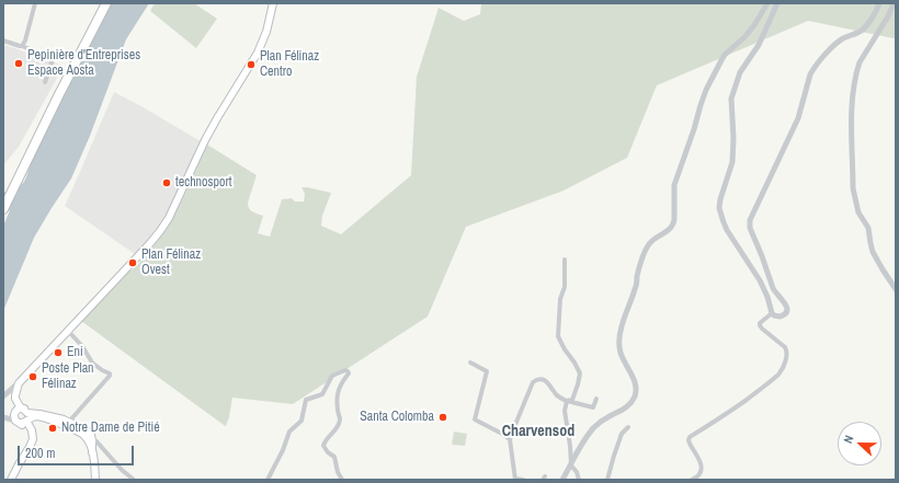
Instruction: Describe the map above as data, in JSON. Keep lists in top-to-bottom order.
{
  "districts": ["Charvensod"],
  "places": [
    "Pepinière d'Entreprises Espace Aosta",
    "Plan Félinaz Centro",
    "technosport",
    "Plan Félinaz Ovest",
    "Eni",
    "Poste Plan Félinaz",
    "Santa Colomba",
    "Notre Dame de Pitié"
  ],
  "scale_bar": "200 m",
  "north": "left"
}
